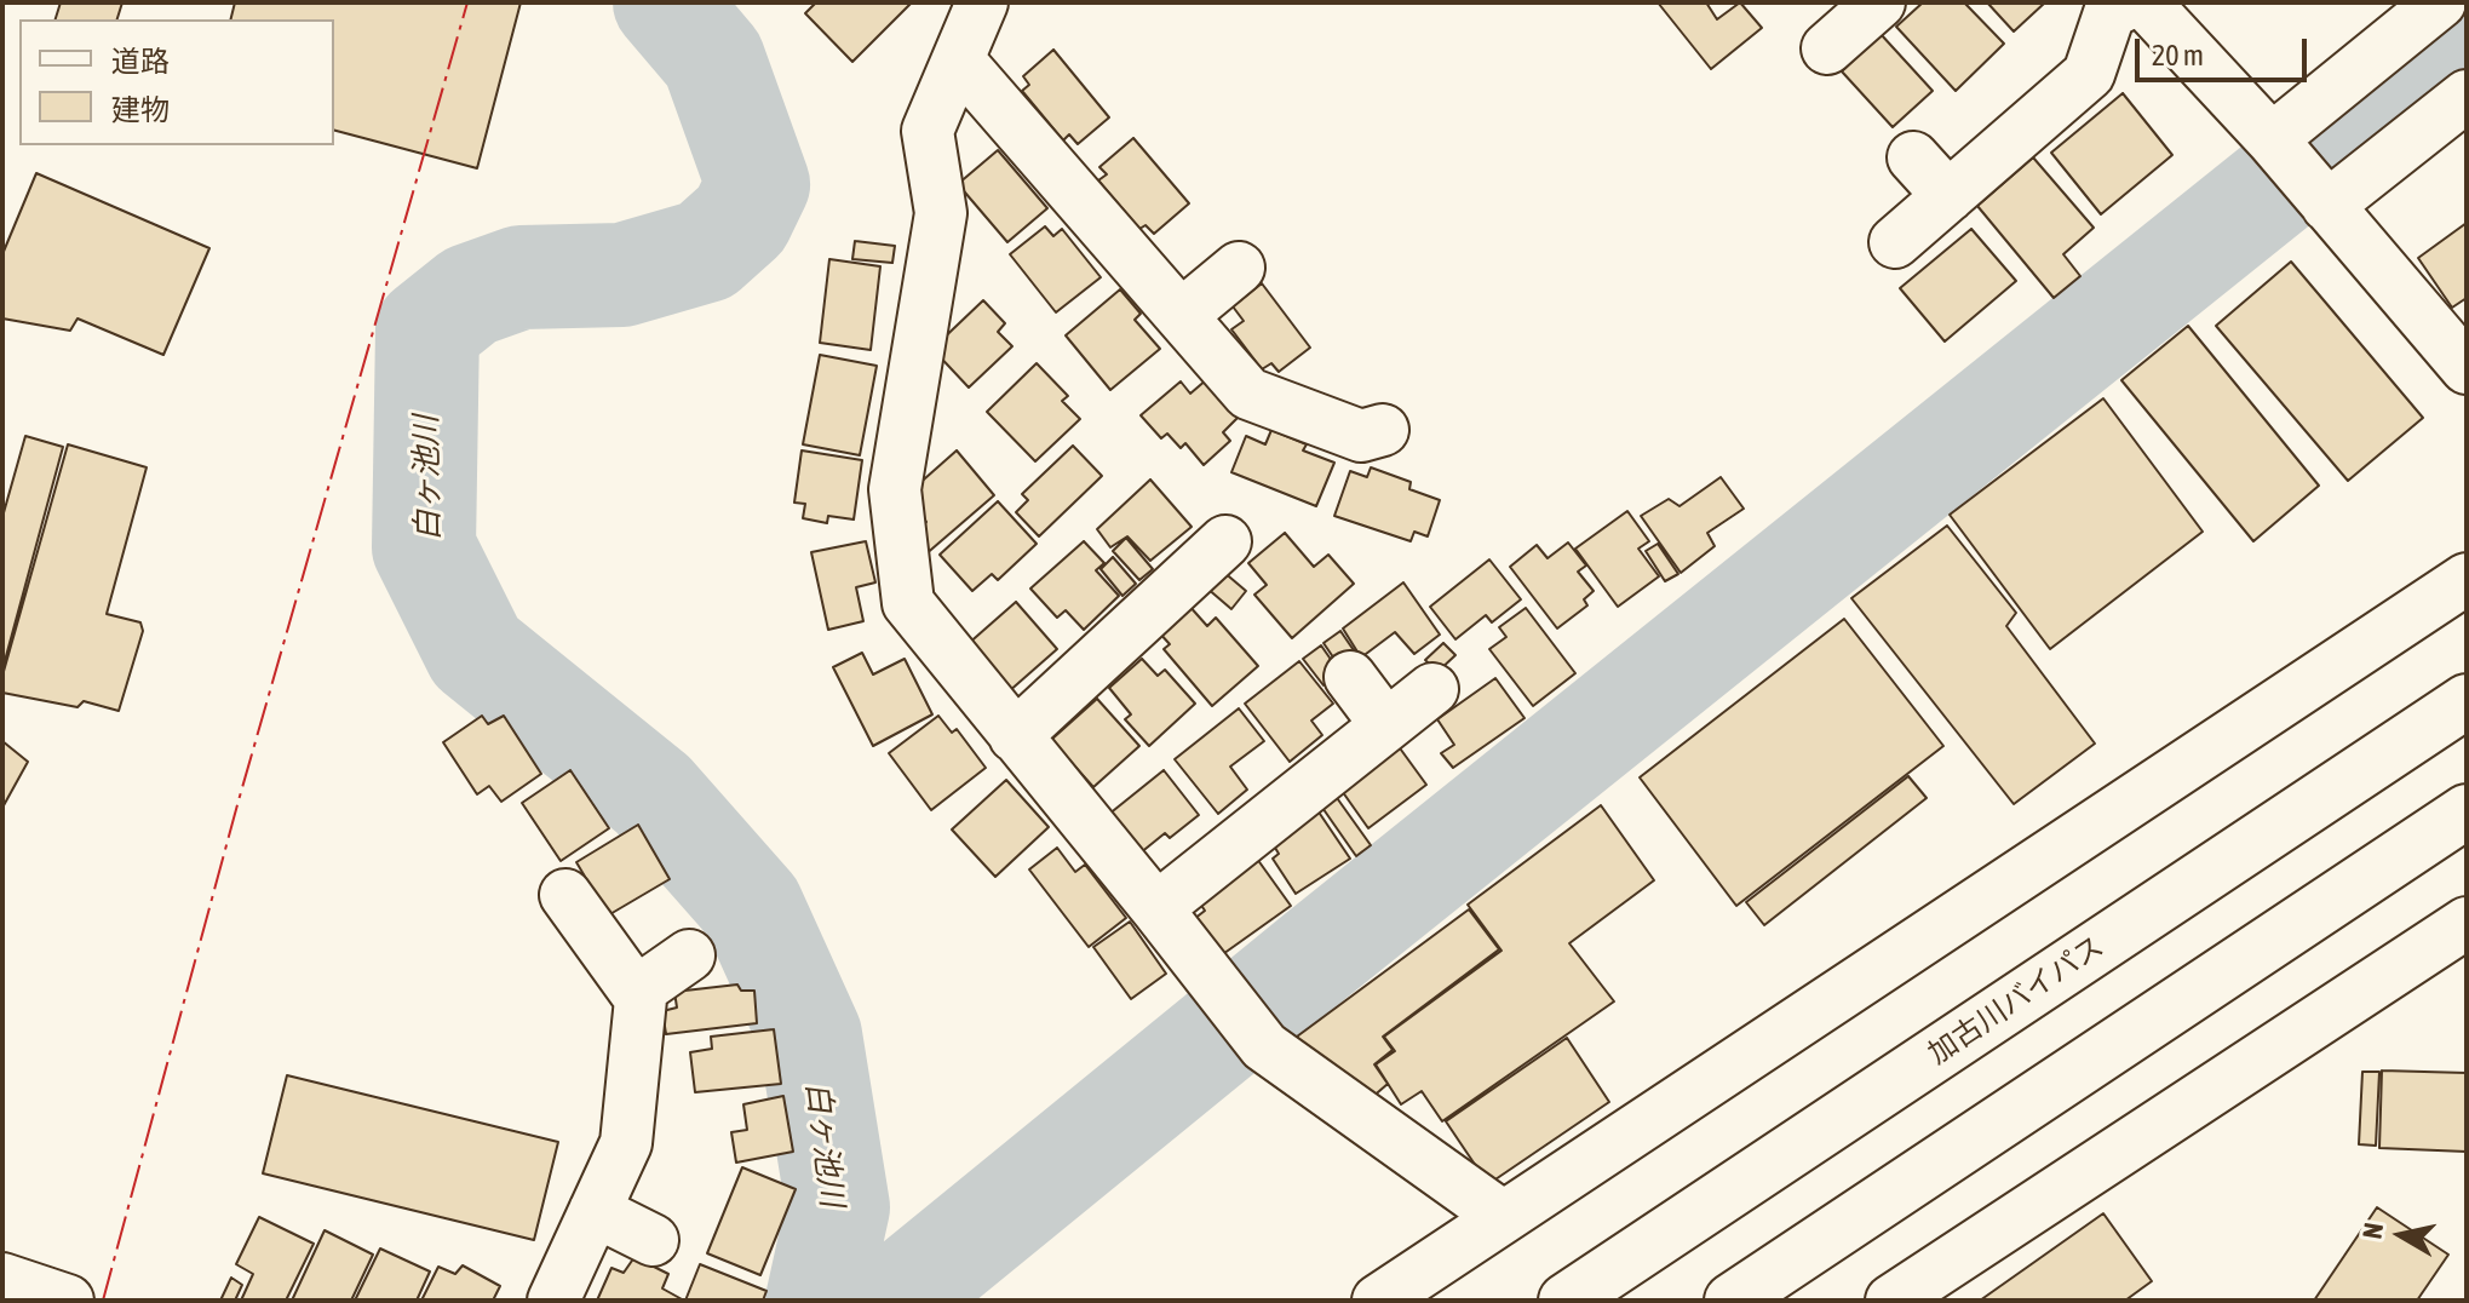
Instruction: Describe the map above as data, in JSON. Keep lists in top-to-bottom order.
{
  "streets": {
    "highway": ["加古川バイパス"]
  },
  "water": ["白ヶ池川"],
  "legend": ["道路", "建物"],
  "scale_bar": "20 m",
  "north": "left"
}
